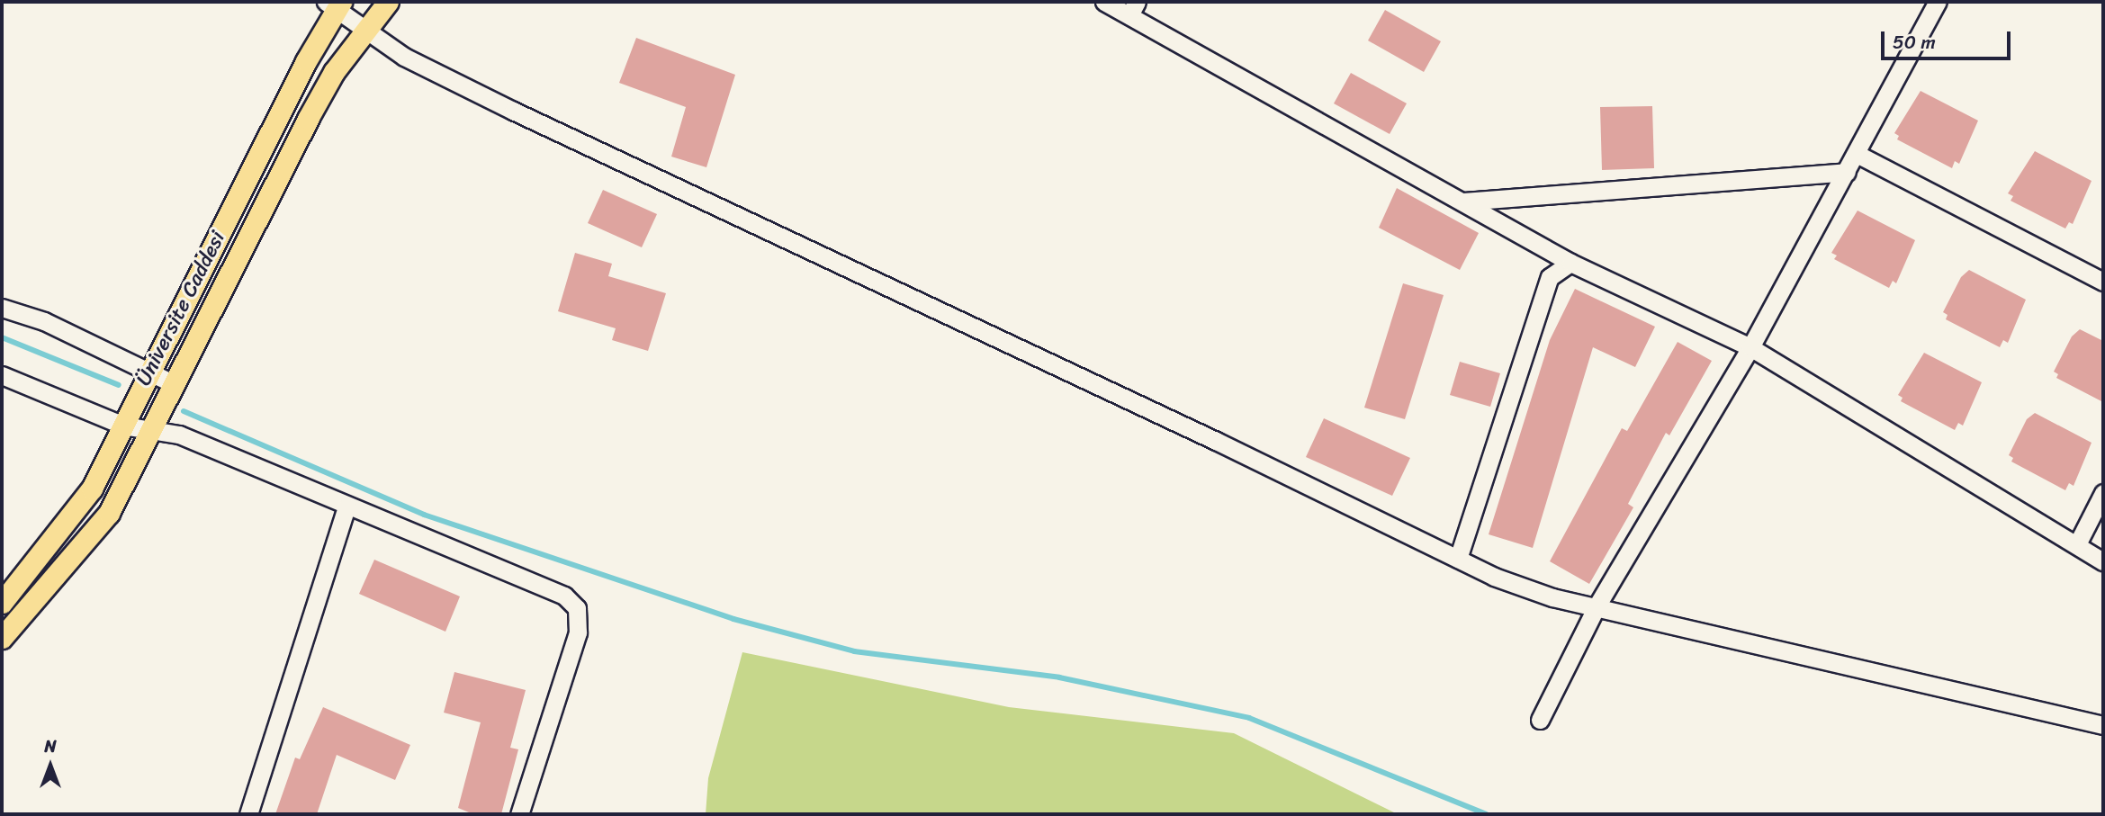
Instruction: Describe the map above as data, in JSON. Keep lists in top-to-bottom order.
{
  "streets": {
    "main road": ["Üniversite Caddesi"]
  },
  "scale_bar": "50 m",
  "north": "top"
}
